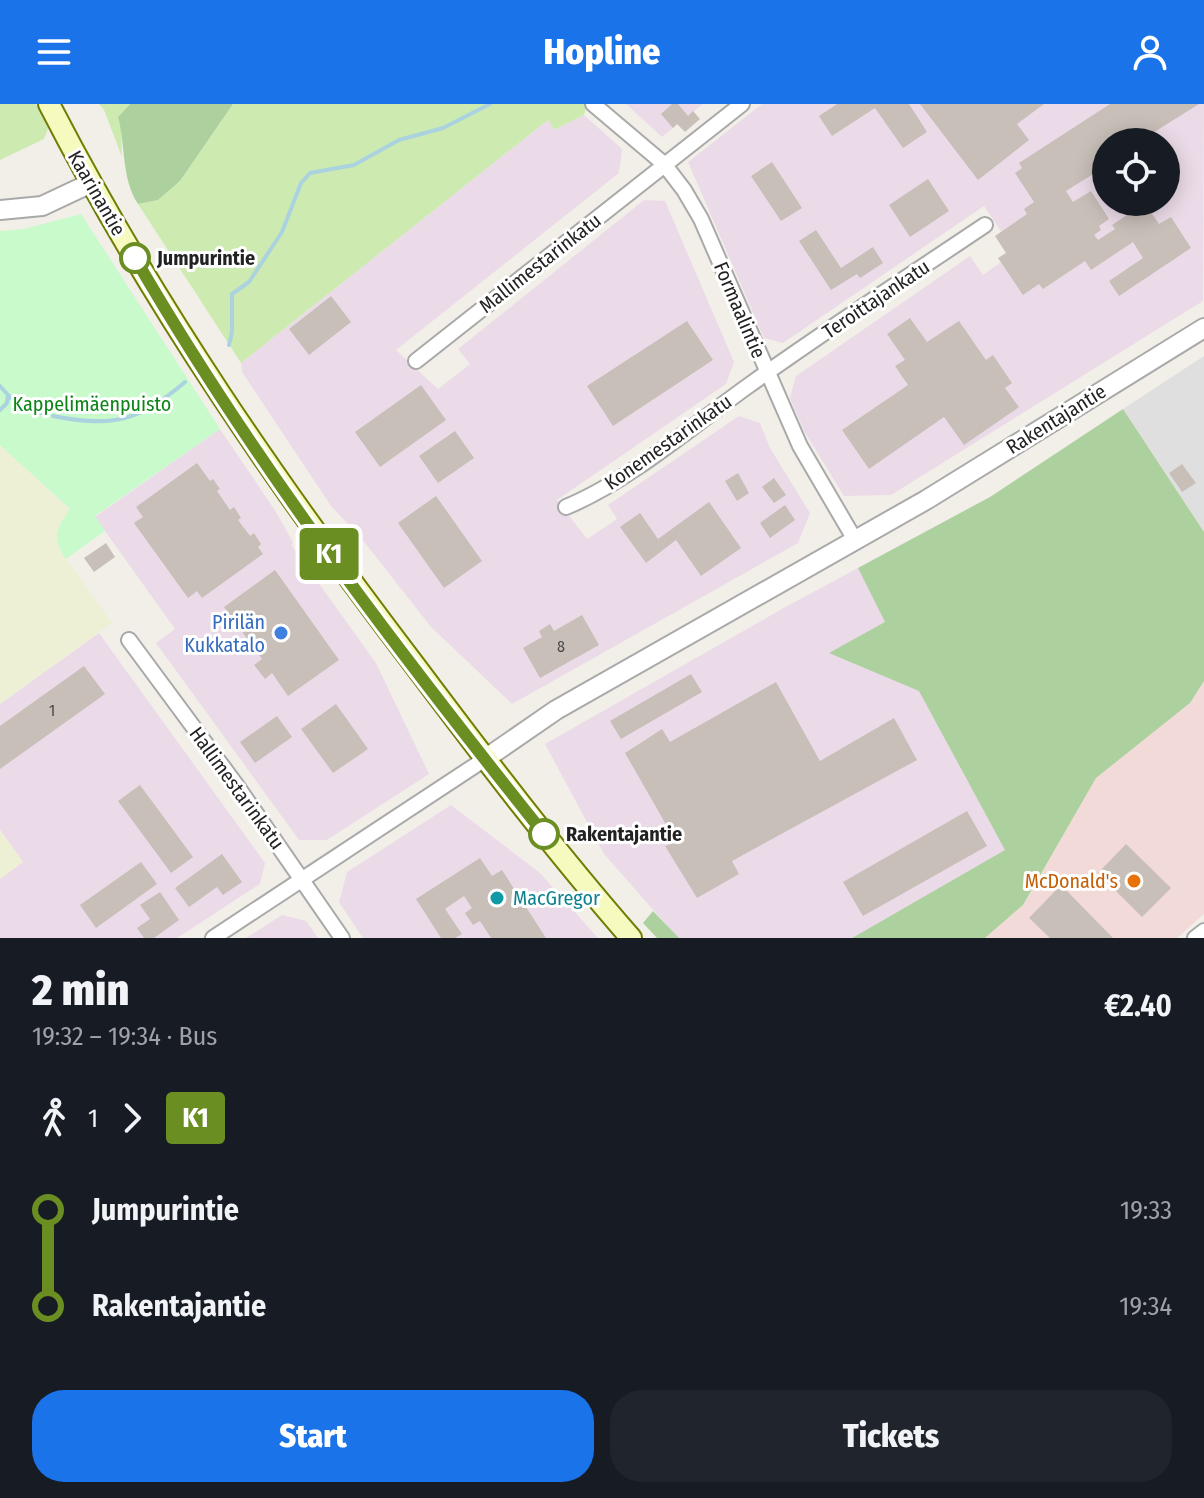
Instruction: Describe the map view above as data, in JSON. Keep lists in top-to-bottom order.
{
  "streets": {
    "main road": ["Kaarinantie"],
    "street": [
      "Mallimestarinkatu",
      "Teroittajankatu",
      "Formaalintie",
      "Rakentajantie",
      "Konemestarinkatu",
      "Hallimestarinkatu"
    ]
  },
  "crossings": [
    ["Kaarinantie", "Rakentajantie"],
    ["Mallimestarinkatu", "Formaalintie"],
    ["Teroittajankatu", "Formaalintie"],
    ["Teroittajankatu", "Konemestarinkatu"],
    ["Formaalintie", "Rakentajantie"],
    ["Formaalintie", "Konemestarinkatu"],
    ["Rakentajantie", "Hallimestarinkatu"]
  ],
  "parks": ["Kappelimäenpuisto"],
  "places": [
    "Jumpurintie",
    "Pirilän Kukkatalo",
    "Rakentajantie",
    "McDonald's",
    "MacGregor"
  ],
  "lines": ["bus line K1"],
  "house_numbers": ["8", "1"],
  "page": {
    "header": "Hopline",
    "on_map": "K1",
    "heading": ["2 min", "19:32 – 19:34 · Bus", "€2.40"],
    "legs": ["1", "K1"],
    "list": [
      {
        "name": "Jumpurintie",
        "value": "19:33"
      },
      {
        "name": "Rakentajantie",
        "value": "19:34"
      }
    ],
    "buttons": ["Start", "Tickets"]
  }
}
